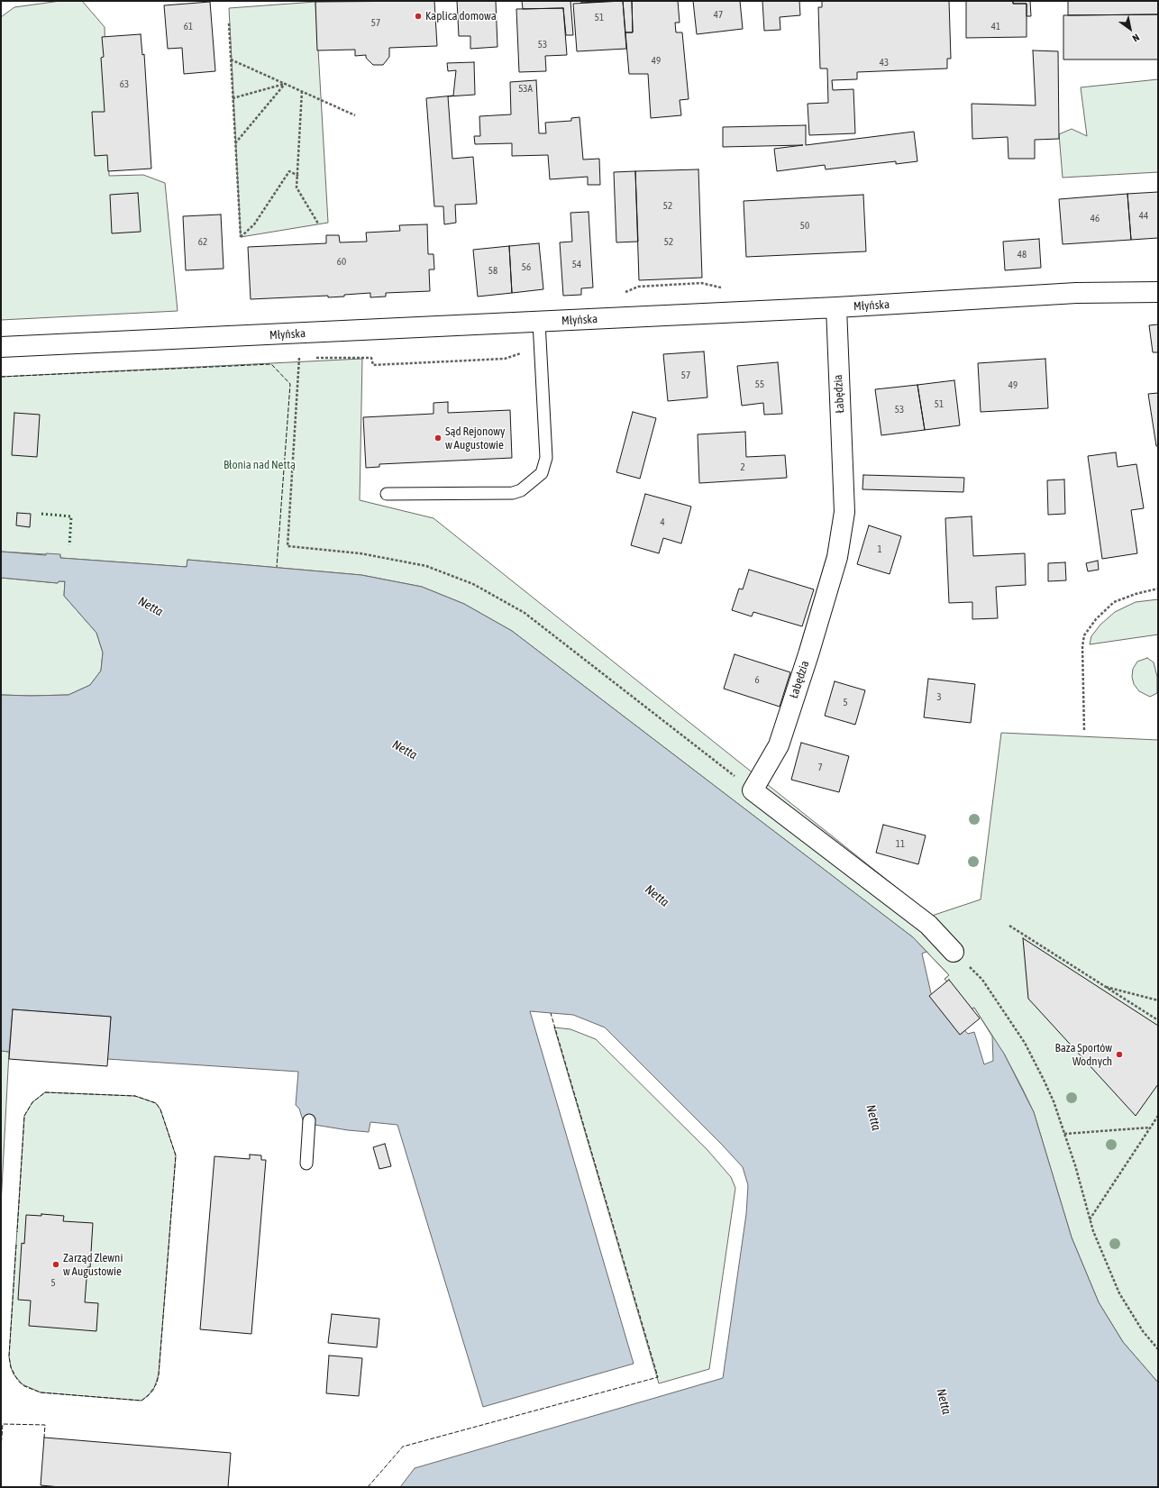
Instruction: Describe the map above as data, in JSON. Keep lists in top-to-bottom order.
{
  "streets": {
    "street": ["Młyńska", "Łabędzia"]
  },
  "crossings": [
    ["Młyńska", "Łabędzia"]
  ],
  "water": ["Netta"],
  "parks": ["Błonia nad Nettą"],
  "places": [
    "Kaplica domowa",
    "Sąd Rejonowy w Augustowie",
    "Baza Sportów Wodnych",
    "Zarząd Zlewni w Augustowie"
  ],
  "house_numbers": [
    "47",
    "51",
    "57",
    "61",
    "41",
    "53",
    "49",
    "43",
    "63",
    "53A",
    "52",
    "44",
    "46",
    "50",
    "62",
    "52",
    "48",
    "60",
    "54",
    "56",
    "58",
    "57",
    "55",
    "49",
    "51",
    "53",
    "2",
    "4",
    "1",
    "6",
    "3",
    "5",
    "7",
    "11",
    "5"
  ],
  "north": "bottom right"
}
